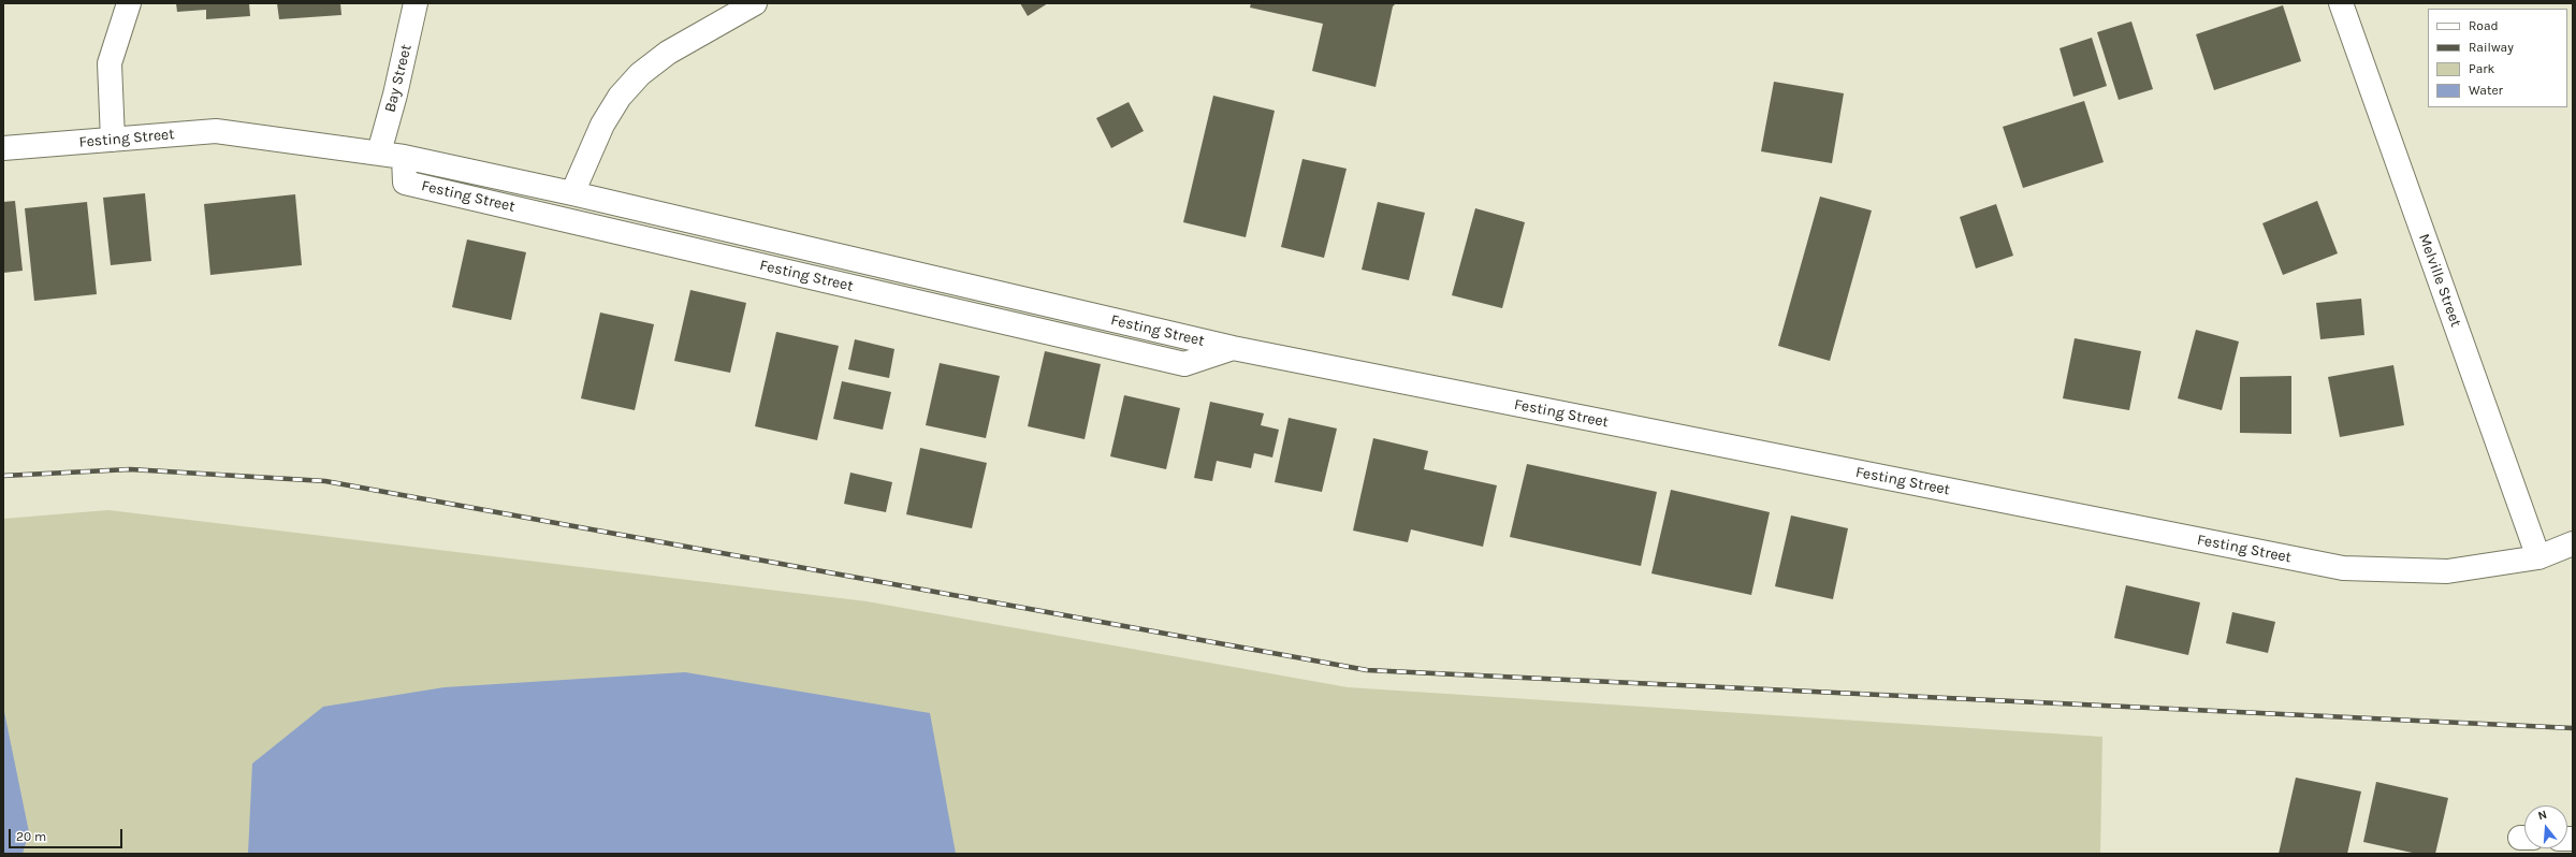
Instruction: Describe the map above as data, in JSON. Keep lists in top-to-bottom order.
{
  "streets": {
    "street": ["Bay Street", "Festing Street", "Melville Street"]
  },
  "crossings": [
    ["Bay Street", "Festing Street"],
    ["Festing Street", "Melville Street"]
  ],
  "legend": [
    "Road",
    "Railway",
    "Park",
    "Water"
  ],
  "scale_bar": "20 m",
  "north": "top"
}
